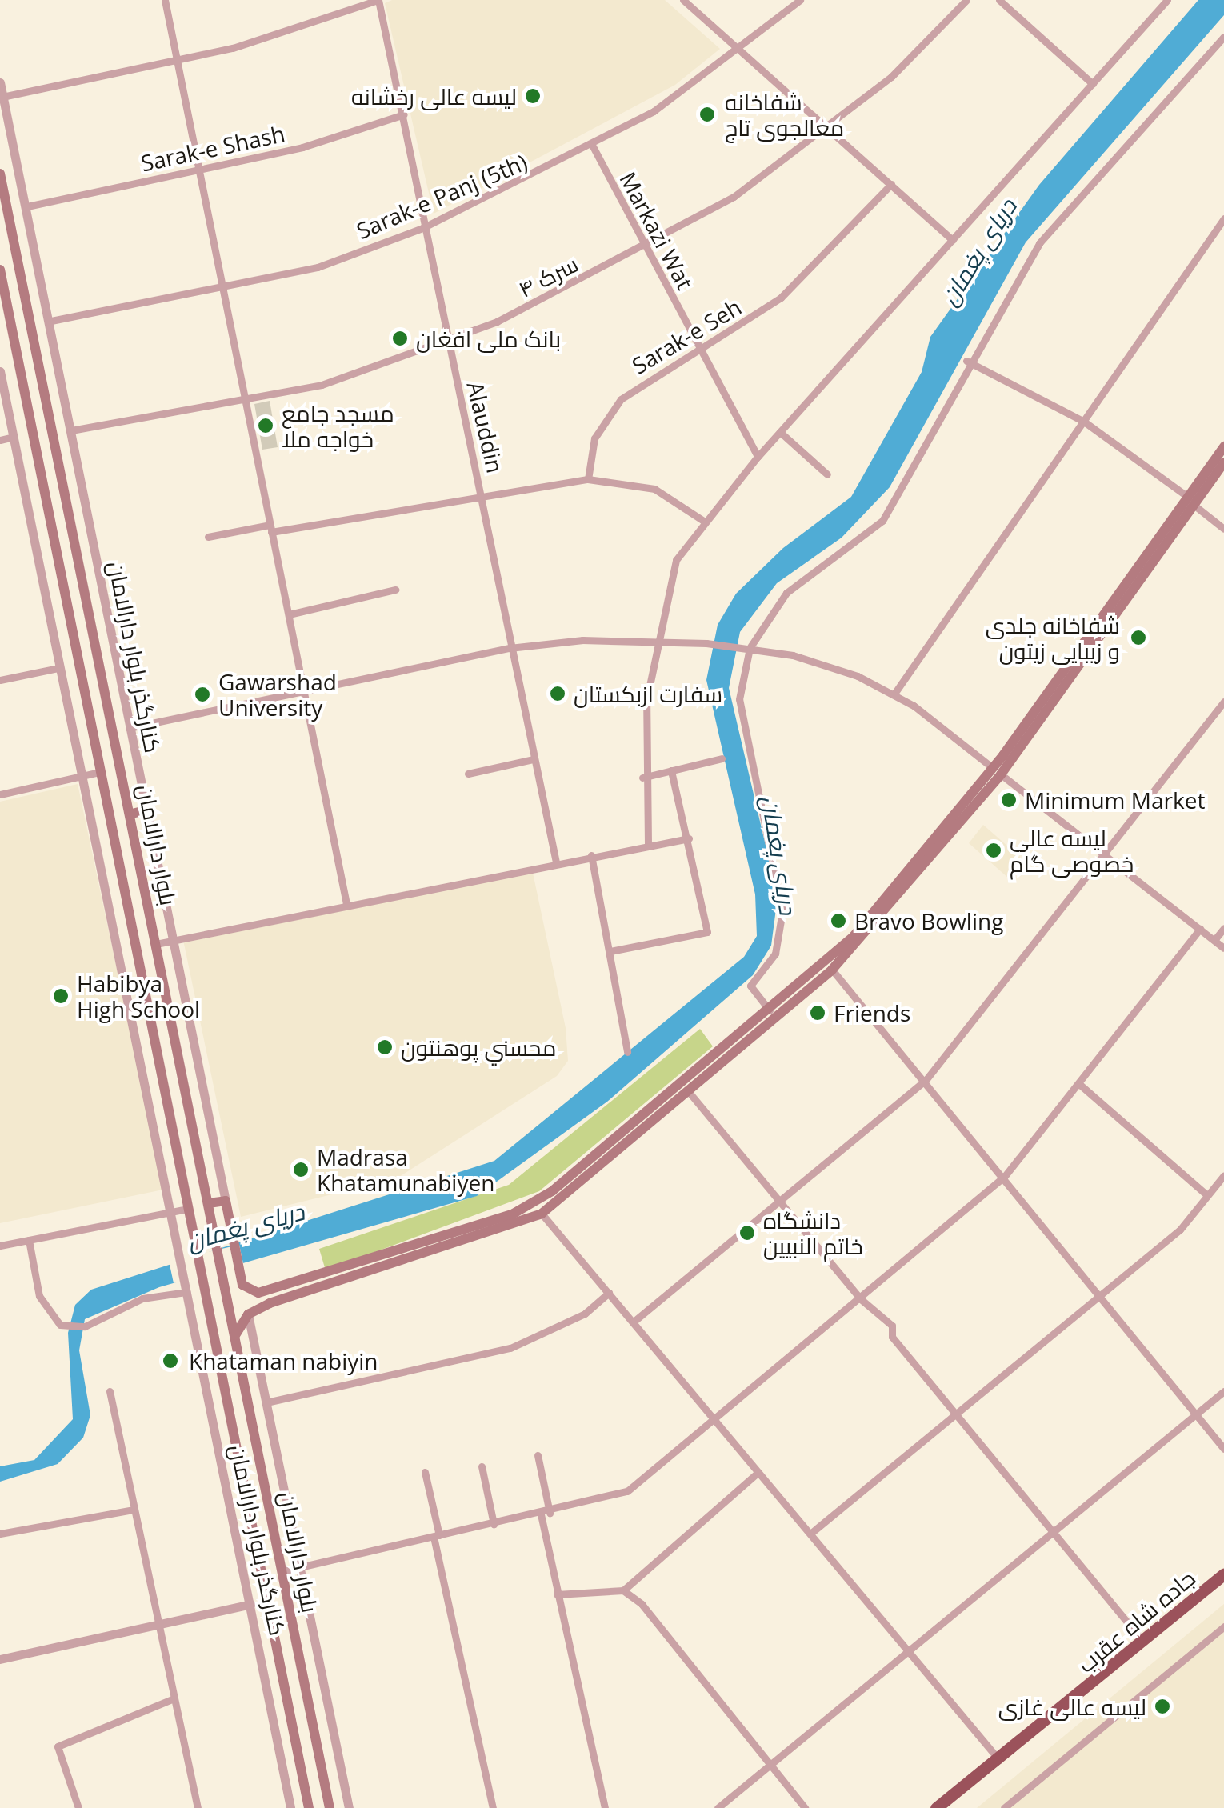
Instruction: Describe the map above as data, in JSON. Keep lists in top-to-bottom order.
{
  "streets": {
    "highway": ["جاده شاه عقرب"],
    "main road": ["کنارگذر بلوار دارالامان", "بلوار دارالامان"],
    "street": [
      "Sarak-e Shash",
      "Sarak-e Panj (5th)",
      "Markazi Wat",
      "سرک ۴",
      "Sarak-e Seh",
      "Alauddin"
    ]
  },
  "crossings": [
    ["Sarak-e Shash", "Alauddin"],
    ["Sarak-e Shash", "کنارگذر بلوار دارالامان"],
    ["Sarak-e Panj (5th)", "Markazi Wat"],
    ["Sarak-e Panj (5th)", "Alauddin"],
    ["Sarak-e Panj (5th)", "کنارگذر بلوار دارالامان"],
    ["Markazi Wat", "سرک ۴"],
    ["Markazi Wat", "Sarak-e Seh"],
    ["سرک ۴", "Alauddin"],
    ["سرک ۴", "کنارگذر بلوار دارالامان"]
  ],
  "water": ["دریای پغمان"],
  "places": [
    "لیسه عالی رخشانه",
    "شفاخانه معالجوی تاج",
    "بانک ملی افغان",
    "مسجد جامع خواجه ملا",
    "شفاخانه جلدی و زیبایی زیتون",
    "سفارت ازبکستان",
    "Gawarshad University",
    "Minimum Market",
    "لیسه عالی خصوصی گام",
    "Bravo Bowling",
    "Habibya High School",
    "Friends",
    "محسني پوهنتون",
    "Madrasa Khatamunabiyen",
    "دانشگاه خاتم النبیین",
    "Khataman nabiyin",
    "لیسه عالی غازی"
  ]
}
